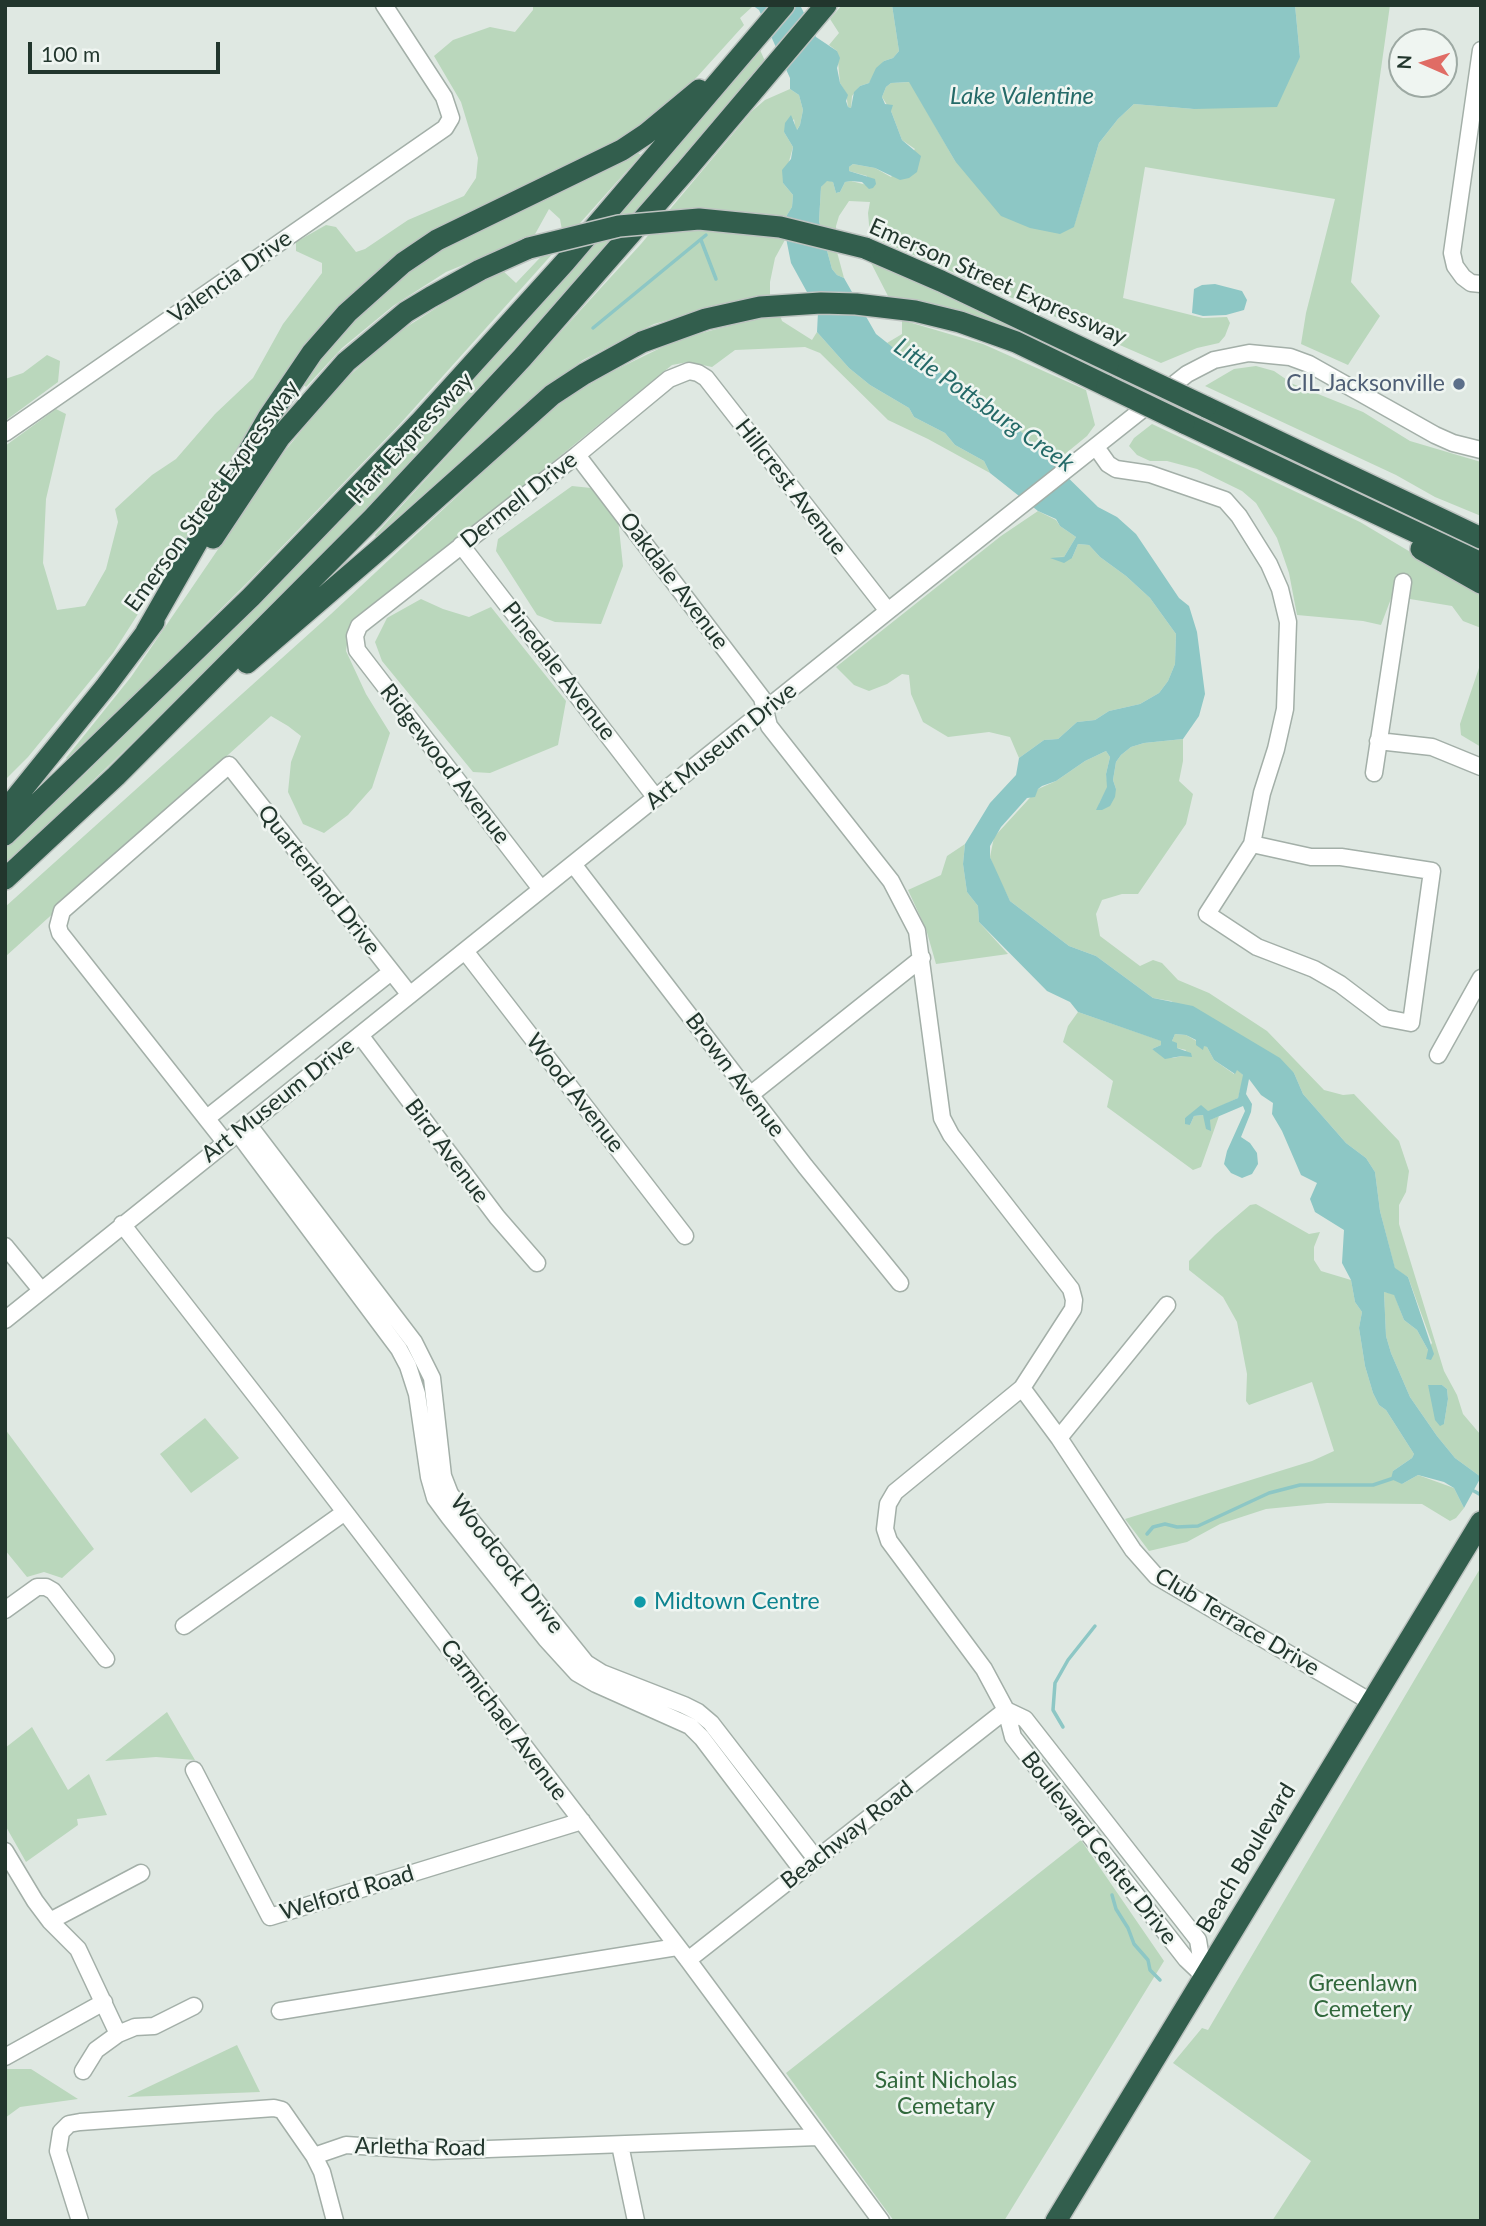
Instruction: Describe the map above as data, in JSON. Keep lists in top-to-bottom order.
{
  "streets": {
    "highway": ["Emerson Street Expressway", "Hart Expressway", "Beach Boulevard"],
    "street": [
      "Valencia Drive",
      "Hillcrest Avenue",
      "Dermell Drive",
      "Oakdale Avenue",
      "Pinedale Avenue",
      "Art Museum Drive",
      "Ridgewood Avenue",
      "Quarterland Drive",
      "Brown Avenue",
      "Wood Avenue",
      "Bird Avenue",
      "Woodcock Drive",
      "Club Terrace Drive",
      "Carmichael Avenue",
      "Beachway Road",
      "Boulevard Center Drive",
      "Welford Road",
      "Arletha Road"
    ]
  },
  "crossings": [
    ["Emerson Street Expressway", "Hart Expressway"],
    ["Hillcrest Avenue", "Dermell Drive"],
    ["Hillcrest Avenue", "Art Museum Drive"],
    ["Dermell Drive", "Oakdale Avenue"],
    ["Dermell Drive", "Pinedale Avenue"],
    ["Dermell Drive", "Ridgewood Avenue"],
    ["Oakdale Avenue", "Art Museum Drive"],
    ["Oakdale Avenue", "Boulevard Center Drive"],
    ["Pinedale Avenue", "Art Museum Drive"],
    ["Art Museum Drive", "Ridgewood Avenue"],
    ["Art Museum Drive", "Quarterland Drive"],
    ["Art Museum Drive", "Brown Avenue"],
    ["Art Museum Drive", "Wood Avenue"],
    ["Art Museum Drive", "Bird Avenue"],
    ["Art Museum Drive", "Woodcock Drive"],
    ["Art Museum Drive", "Carmichael Avenue"],
    ["Art Museum Drive", "Boulevard Center Drive"],
    ["Woodcock Drive", "Beachway Road"],
    ["Club Terrace Drive", "Boulevard Center Drive"],
    ["Club Terrace Drive", "Beach Boulevard"],
    ["Carmichael Avenue", "Beachway Road"],
    ["Carmichael Avenue", "Welford Road"],
    ["Carmichael Avenue", "Arletha Road"],
    ["Beachway Road", "Boulevard Center Drive"],
    ["Boulevard Center Drive", "Beach Boulevard"]
  ],
  "water": ["Lake Valentine", "Little Pottsburg Creek"],
  "parks": ["Greenlawn Cemetery", "Saint Nicholas Cemetary"],
  "places": ["CIL Jacksonville", "Midtown Centre"],
  "scale_bar": "100 m",
  "north": "left"
}
